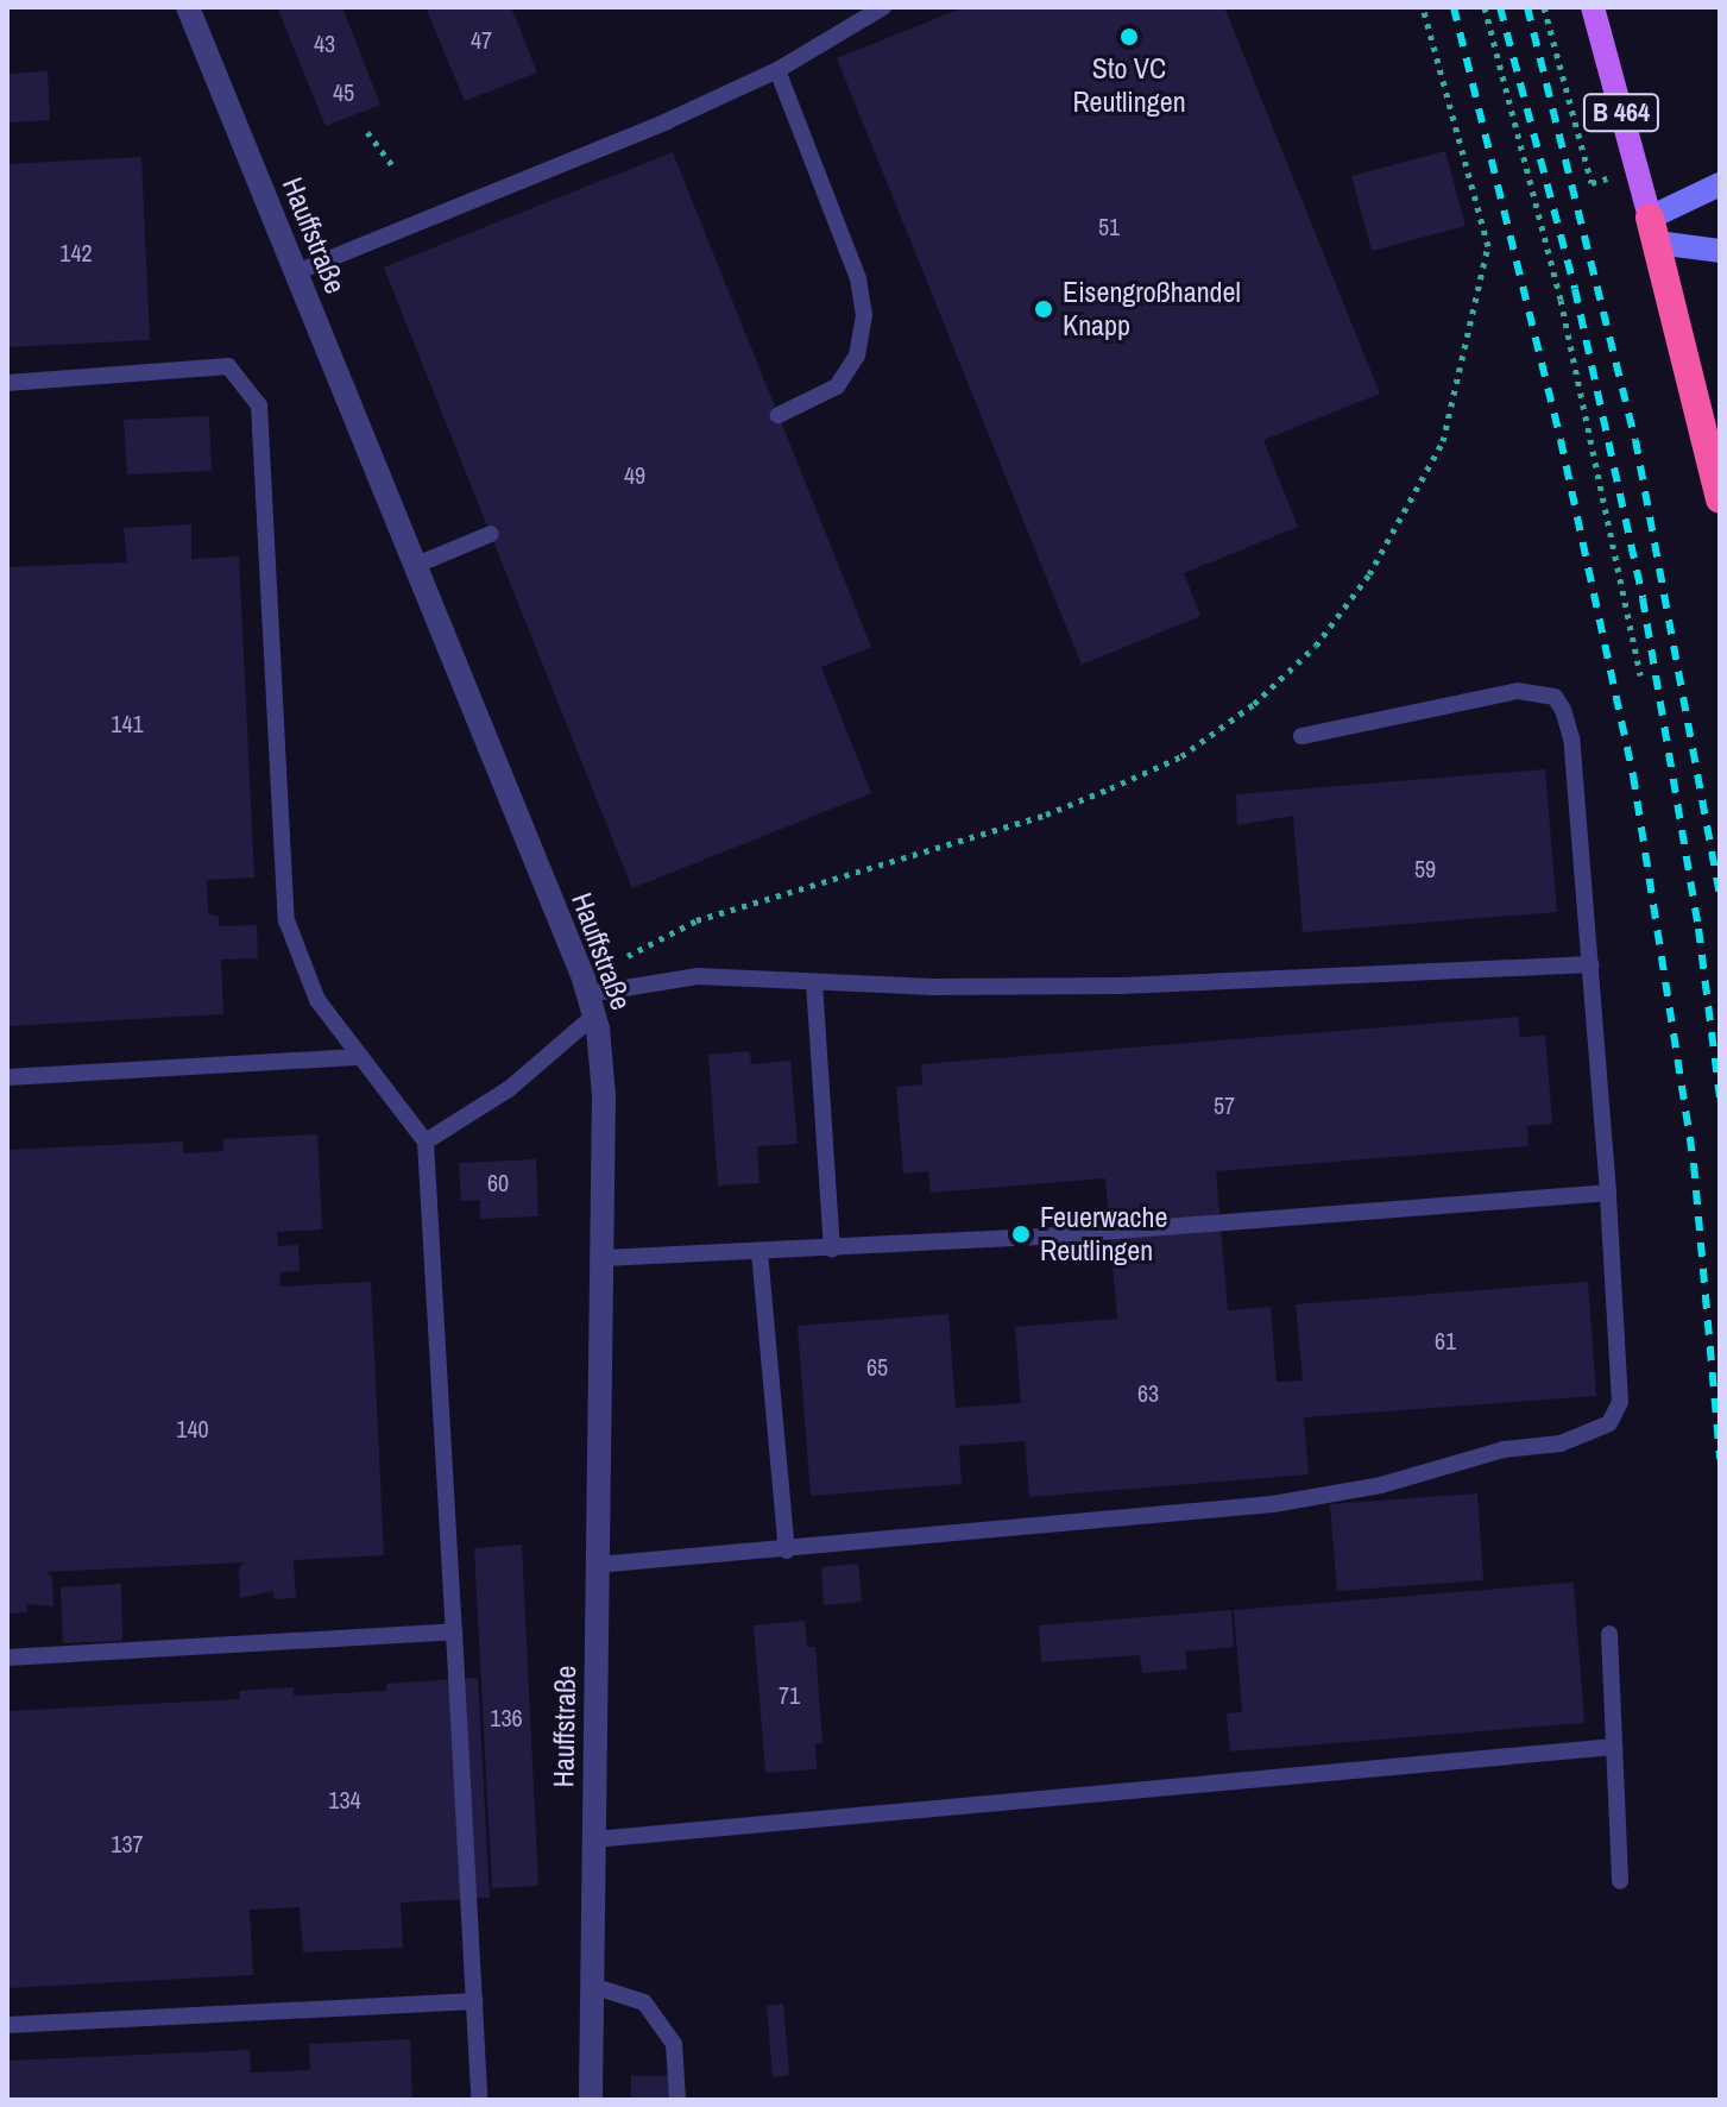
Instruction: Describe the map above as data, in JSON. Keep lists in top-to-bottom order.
{
  "streets": {
    "highway": ["B 464"],
    "street": ["Hauffstraße"]
  },
  "places": ["Sto VC Reutlingen", "Eisengroßhandel Knapp", "Feuerwache Reutlingen"],
  "house_numbers": [
    "47",
    "43",
    "45",
    "51",
    "142",
    "49",
    "141",
    "59",
    "57",
    "60",
    "61",
    "65",
    "63",
    "140",
    "71",
    "136",
    "134",
    "137"
  ]
}
